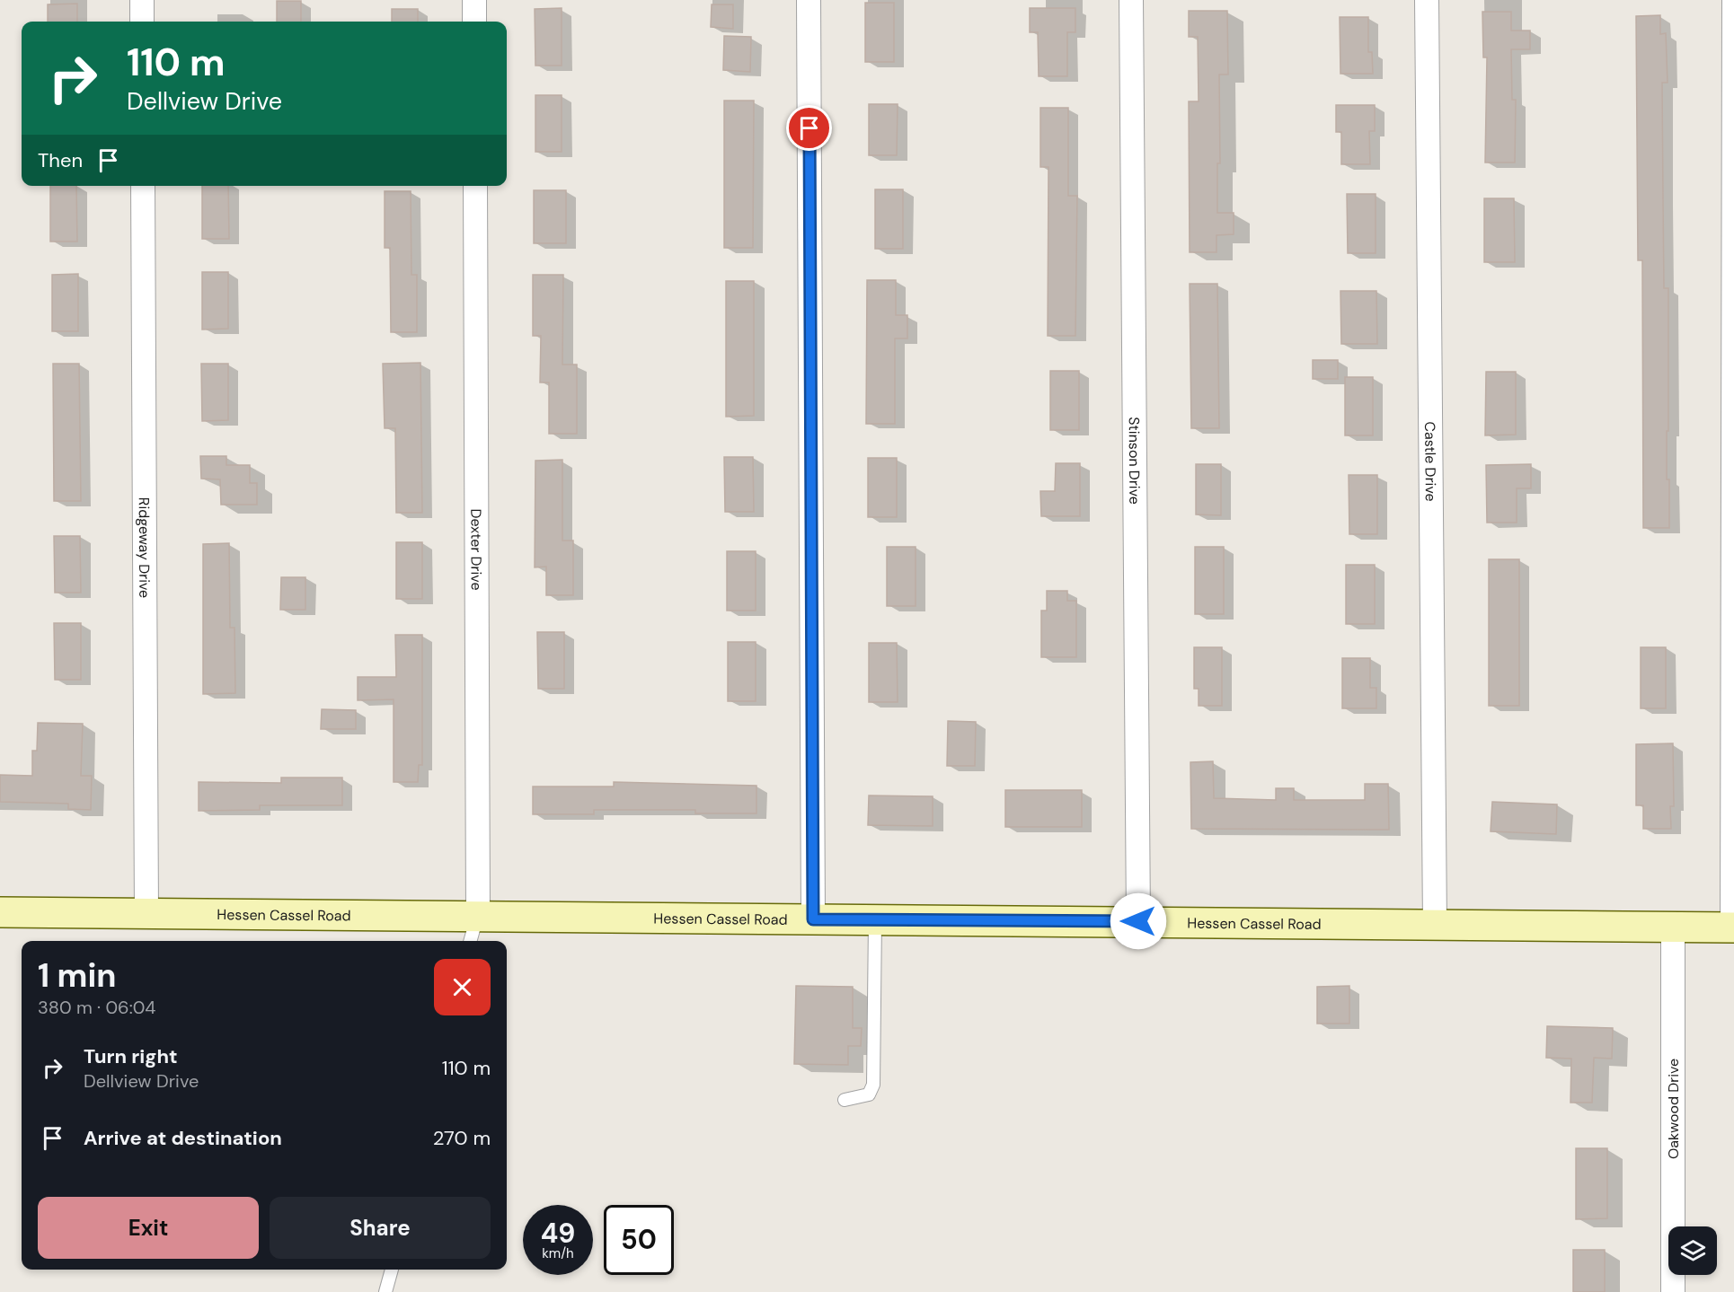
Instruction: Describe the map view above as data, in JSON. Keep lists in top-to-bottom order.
{
  "streets": {
    "main road": ["Hessen Cassel Road"],
    "street": [
      "Stinson Drive",
      "Castle Drive",
      "Ridgeway Drive",
      "Dexter Drive",
      "Oakwood Drive"
    ]
  },
  "crossings": [
    ["Stinson Drive", "Hessen Cassel Road"],
    ["Castle Drive", "Hessen Cassel Road"],
    ["Ridgeway Drive", "Hessen Cassel Road"],
    ["Dexter Drive", "Hessen Cassel Road"],
    ["Hessen Cassel Road", "Oakwood Drive"]
  ],
  "page": {
    "turn": ["110 m", "Dellview Drive"],
    "then": "Then",
    "heading": ["1 min", "380 m · 06:04"],
    "list": [
      {
        "name": "Turn right",
        "note": "Dellview Drive",
        "value": "110 m"
      },
      {
        "name": "Arrive at destination",
        "value": "270 m"
      }
    ],
    "buttons": ["Exit", "Share"],
    "speed": "49 km/h",
    "limit": "50"
  }
}
